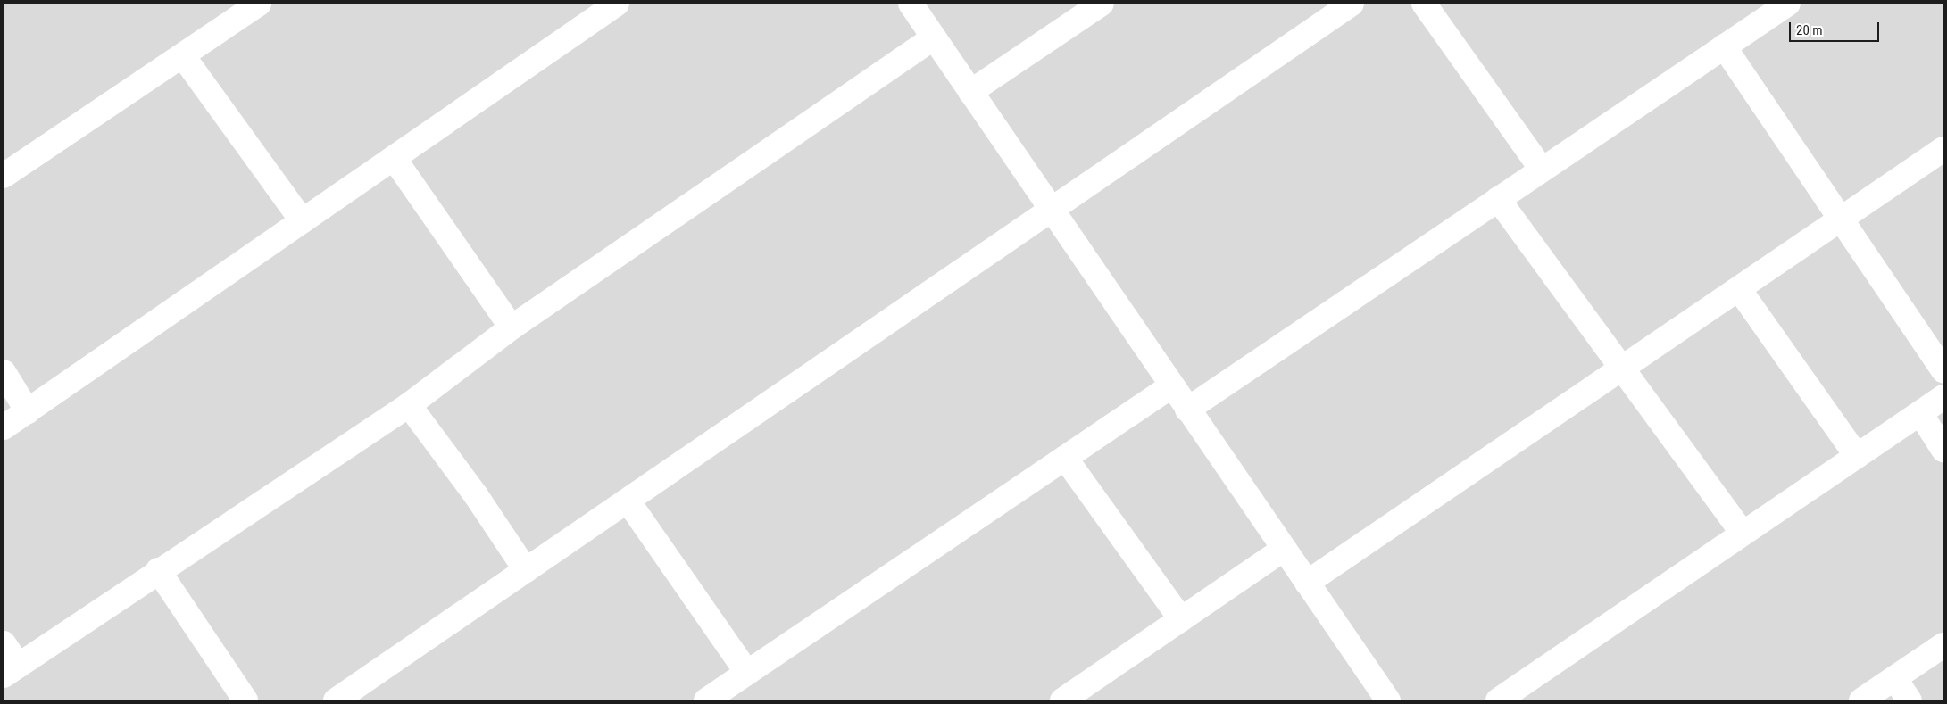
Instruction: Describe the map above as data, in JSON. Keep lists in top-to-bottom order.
{
  "scale_bar": "20 m"
}
